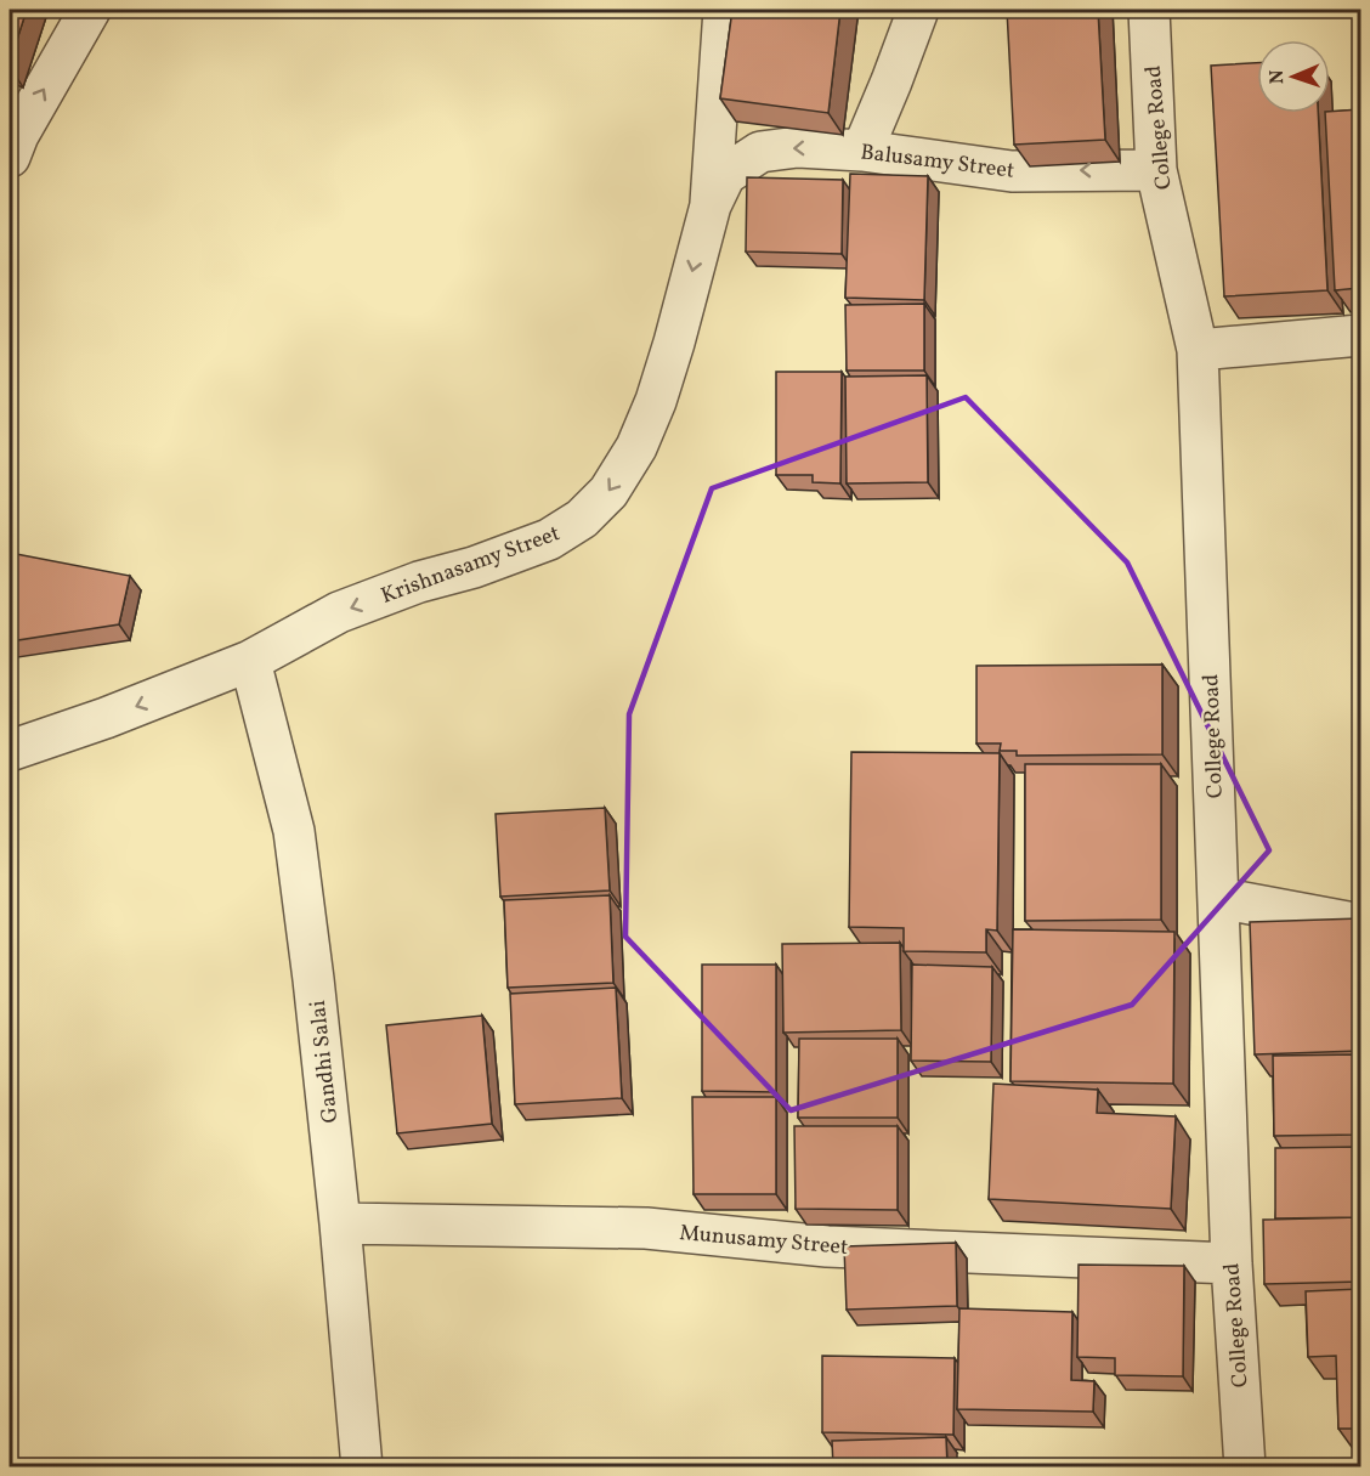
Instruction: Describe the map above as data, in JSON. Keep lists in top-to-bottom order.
{
  "streets": {
    "street": [
      "College Road",
      "Balusamy Street",
      "Krishnasamy Street",
      "Gandhi Salai",
      "Munusamy Street"
    ]
  },
  "crossings": [
    ["College Road", "Balusamy Street"],
    ["College Road", "Munusamy Street"],
    ["Balusamy Street", "Krishnasamy Street"],
    ["Krishnasamy Street", "Gandhi Salai"],
    ["Gandhi Salai", "Munusamy Street"]
  ],
  "one_way": ["Balusamy Street", "Krishnasamy Street"],
  "north": "left"
}
